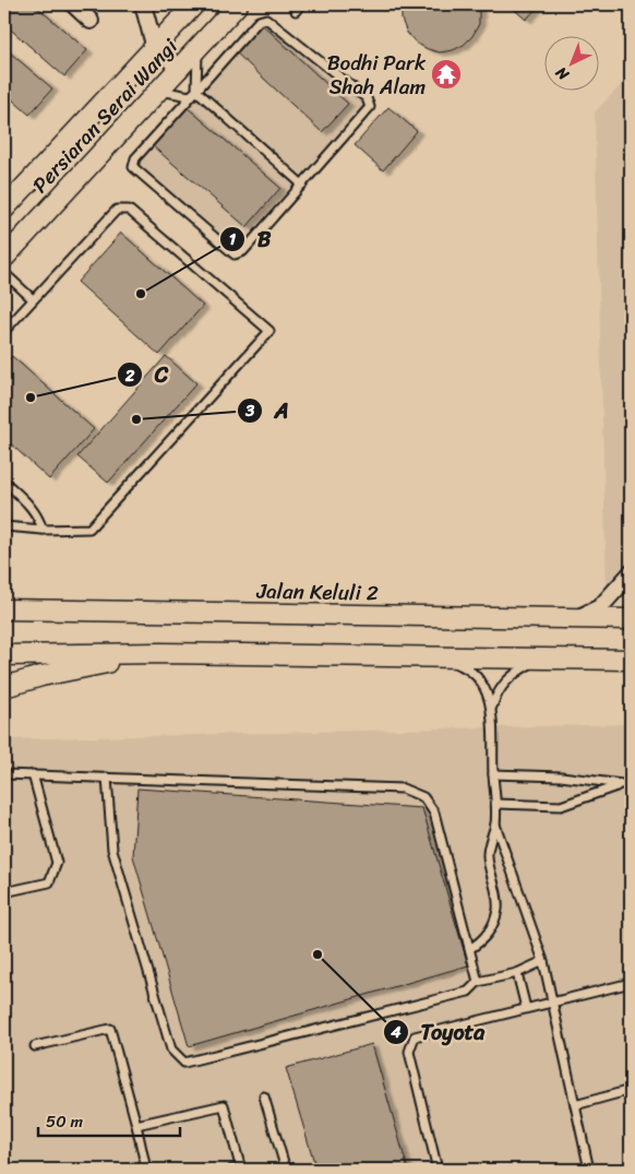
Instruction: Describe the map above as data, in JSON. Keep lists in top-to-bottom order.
{
  "streets": {
    "street": ["Persiaran Serai Wangi", "Jalan Keluli 2"]
  },
  "places": {
    "temple": ["Bodhi Park Shah Alam"],
    "other": [
      "B",
      "C",
      "A",
      "Toyota"
    ]
  },
  "scale_bar": "50 m",
  "north": "bottom left"
}
